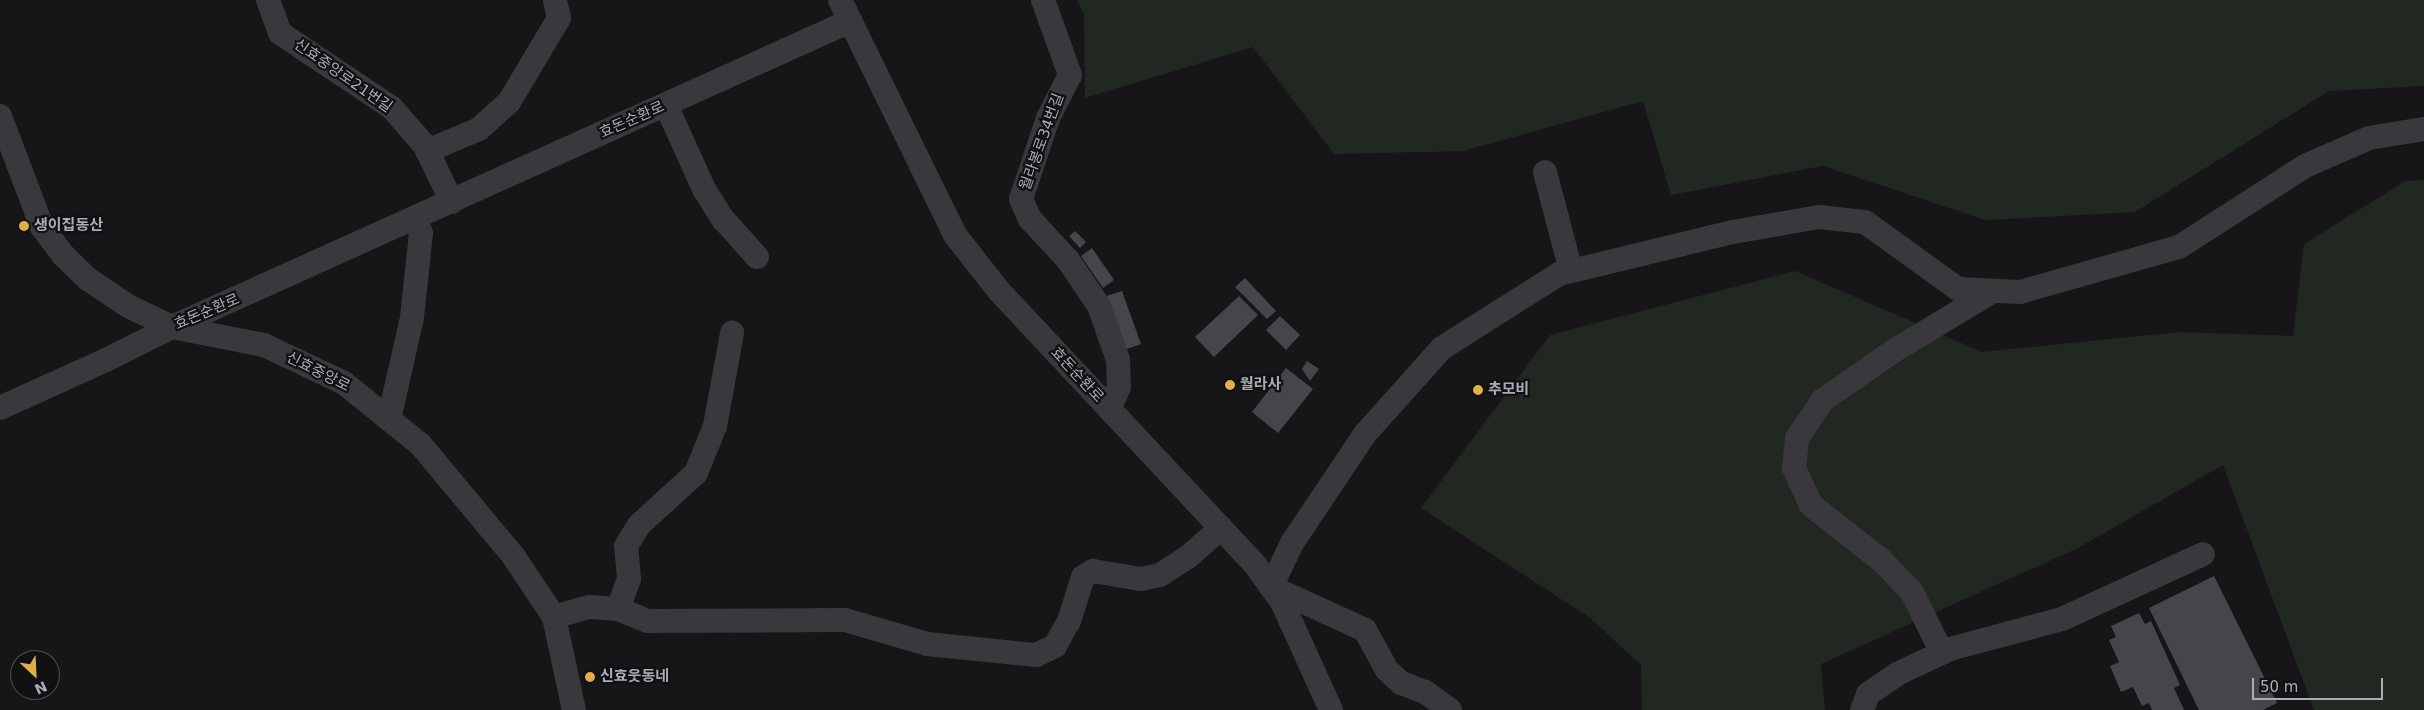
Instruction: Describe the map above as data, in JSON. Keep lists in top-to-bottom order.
{
  "streets": {
    "street": [
      "신효중앙로21번길",
      "효돈순환로",
      "월라봉로34번길",
      "신효중앙로"
    ]
  },
  "crossings": [
    ["신효중앙로21번길", "효돈순환로"],
    ["효돈순환로", "월라봉로34번길"],
    ["효돈순환로", "신효중앙로"]
  ],
  "places": [
    "생이집동산",
    "월라사",
    "추모비",
    "신효웃동네"
  ],
  "scale_bar": "50 m",
  "north": "bottom right"
}
